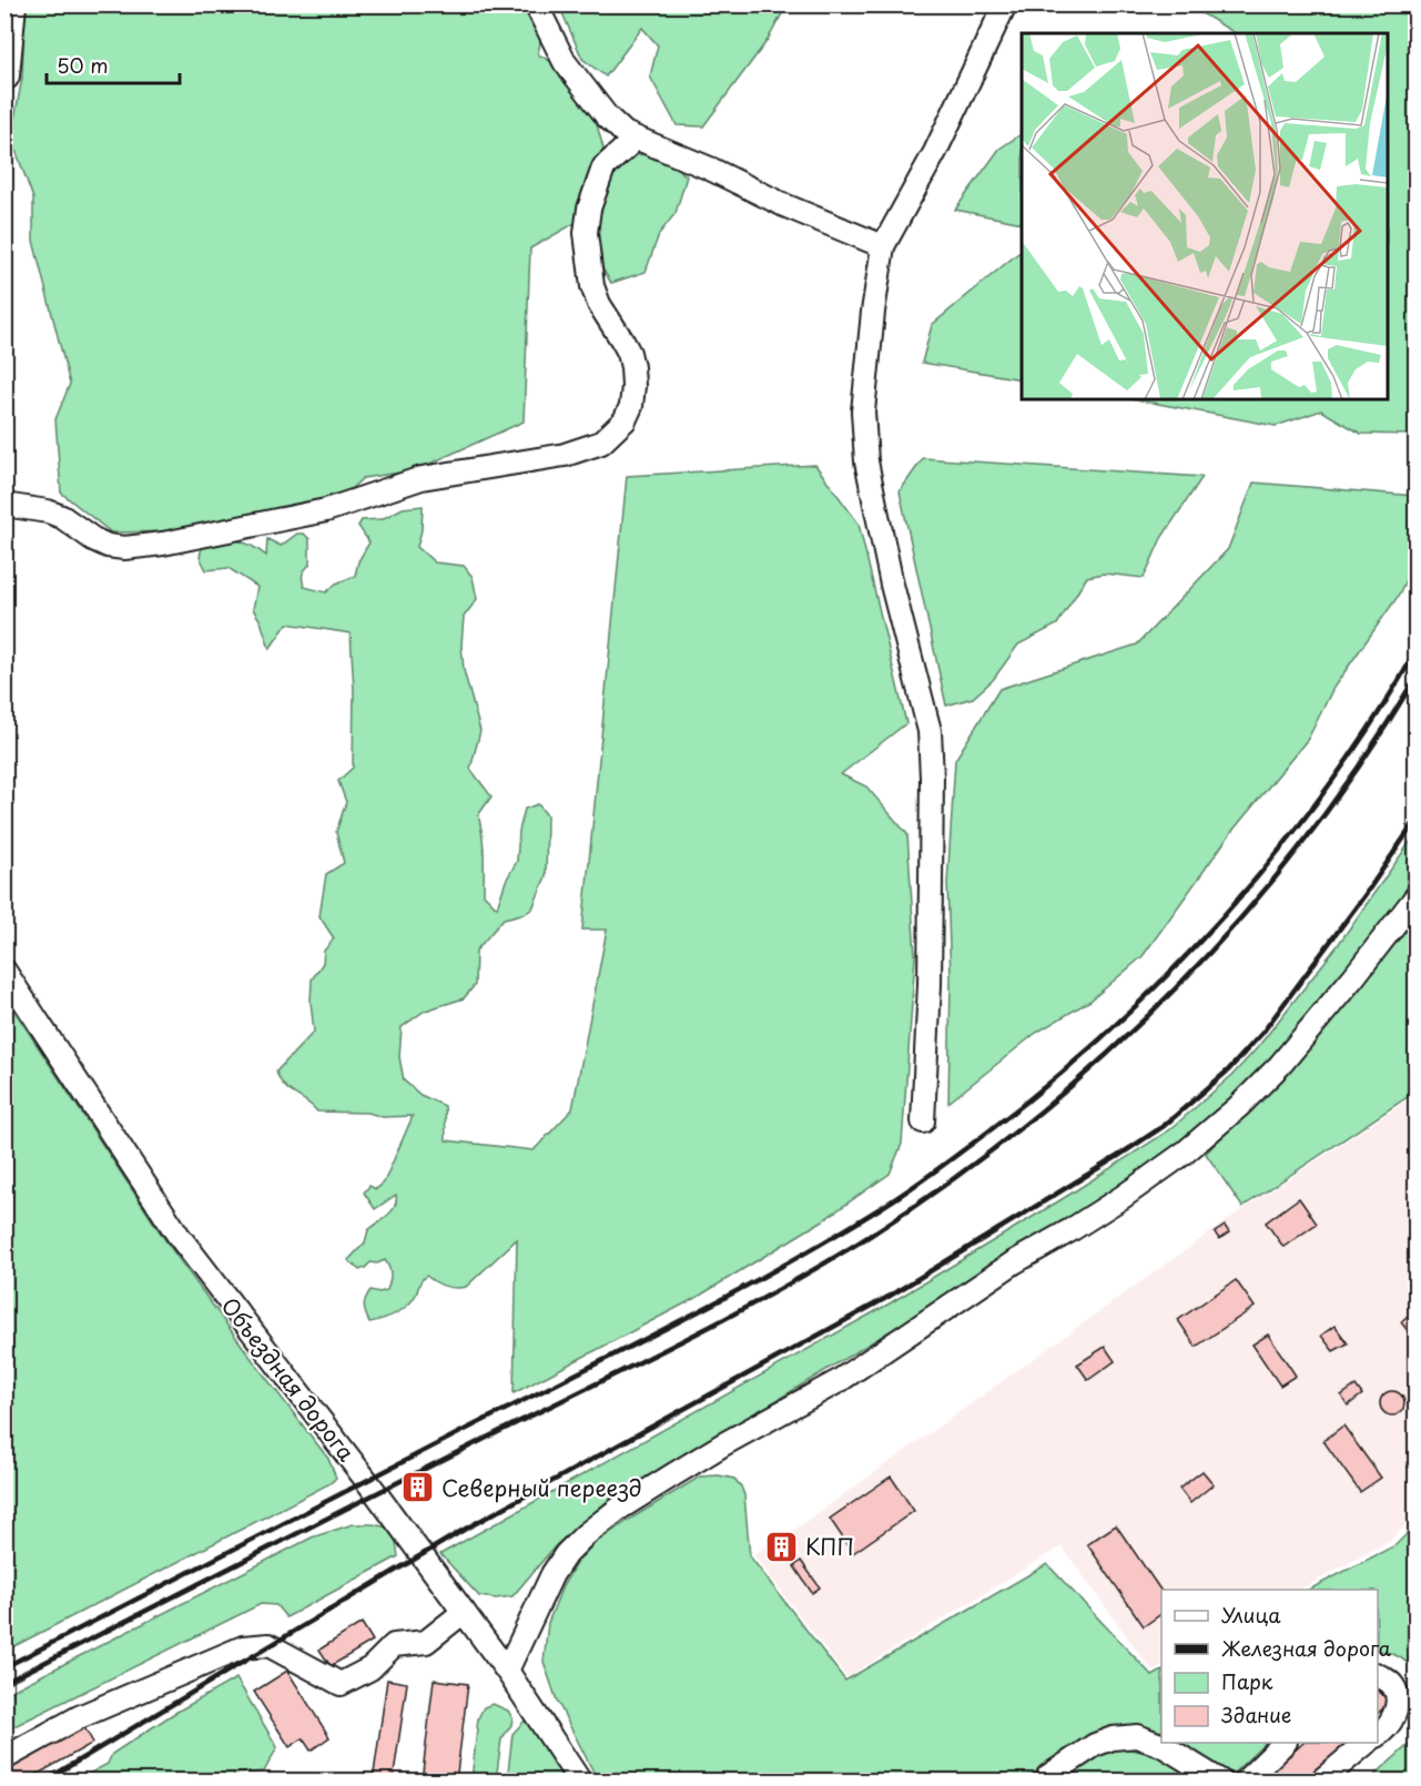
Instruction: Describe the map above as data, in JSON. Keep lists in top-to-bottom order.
{
  "streets": {
    "street": ["Объездная дорога"]
  },
  "places": {
    "building": ["Северный переезд", "КПП"]
  },
  "legend": [
    "Улица",
    "Железная дорога",
    "Парк",
    "Здание"
  ],
  "scale_bar": "50 m"
}
